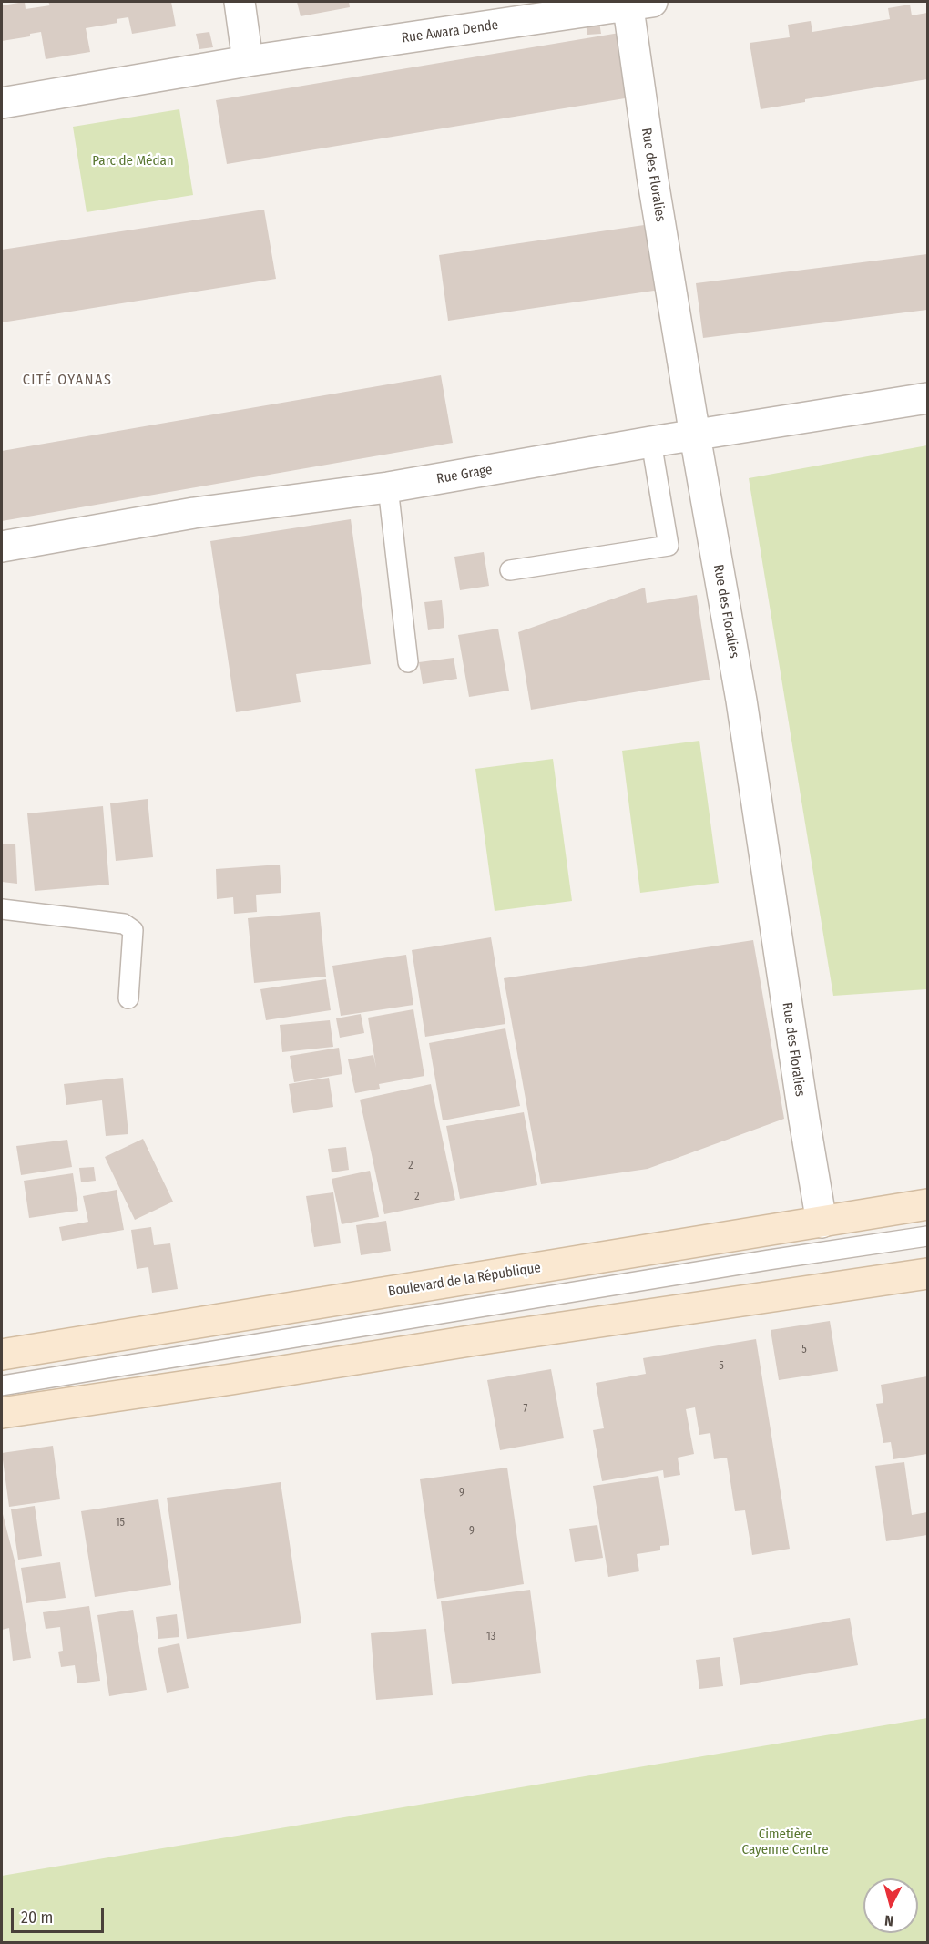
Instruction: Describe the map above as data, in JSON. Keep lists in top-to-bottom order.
{
  "streets": {
    "street": [
      "Rue Awara Dende",
      "Rue des Floralies",
      "Rue Grage",
      "Boulevard de la République"
    ]
  },
  "crossings": [
    ["Rue Awara Dende", "Rue des Floralies"],
    ["Rue des Floralies", "Rue Grage"],
    ["Rue des Floralies", "Boulevard de la République"]
  ],
  "districts": ["CITÉ OYANAS"],
  "parks": ["Parc de Médan", "Cimetière Cayenne Centre"],
  "house_numbers": [
    "2",
    "2",
    "5",
    "5",
    "7",
    "9",
    "15",
    "9",
    "13"
  ],
  "scale_bar": "20 m",
  "north": "bottom"
}
